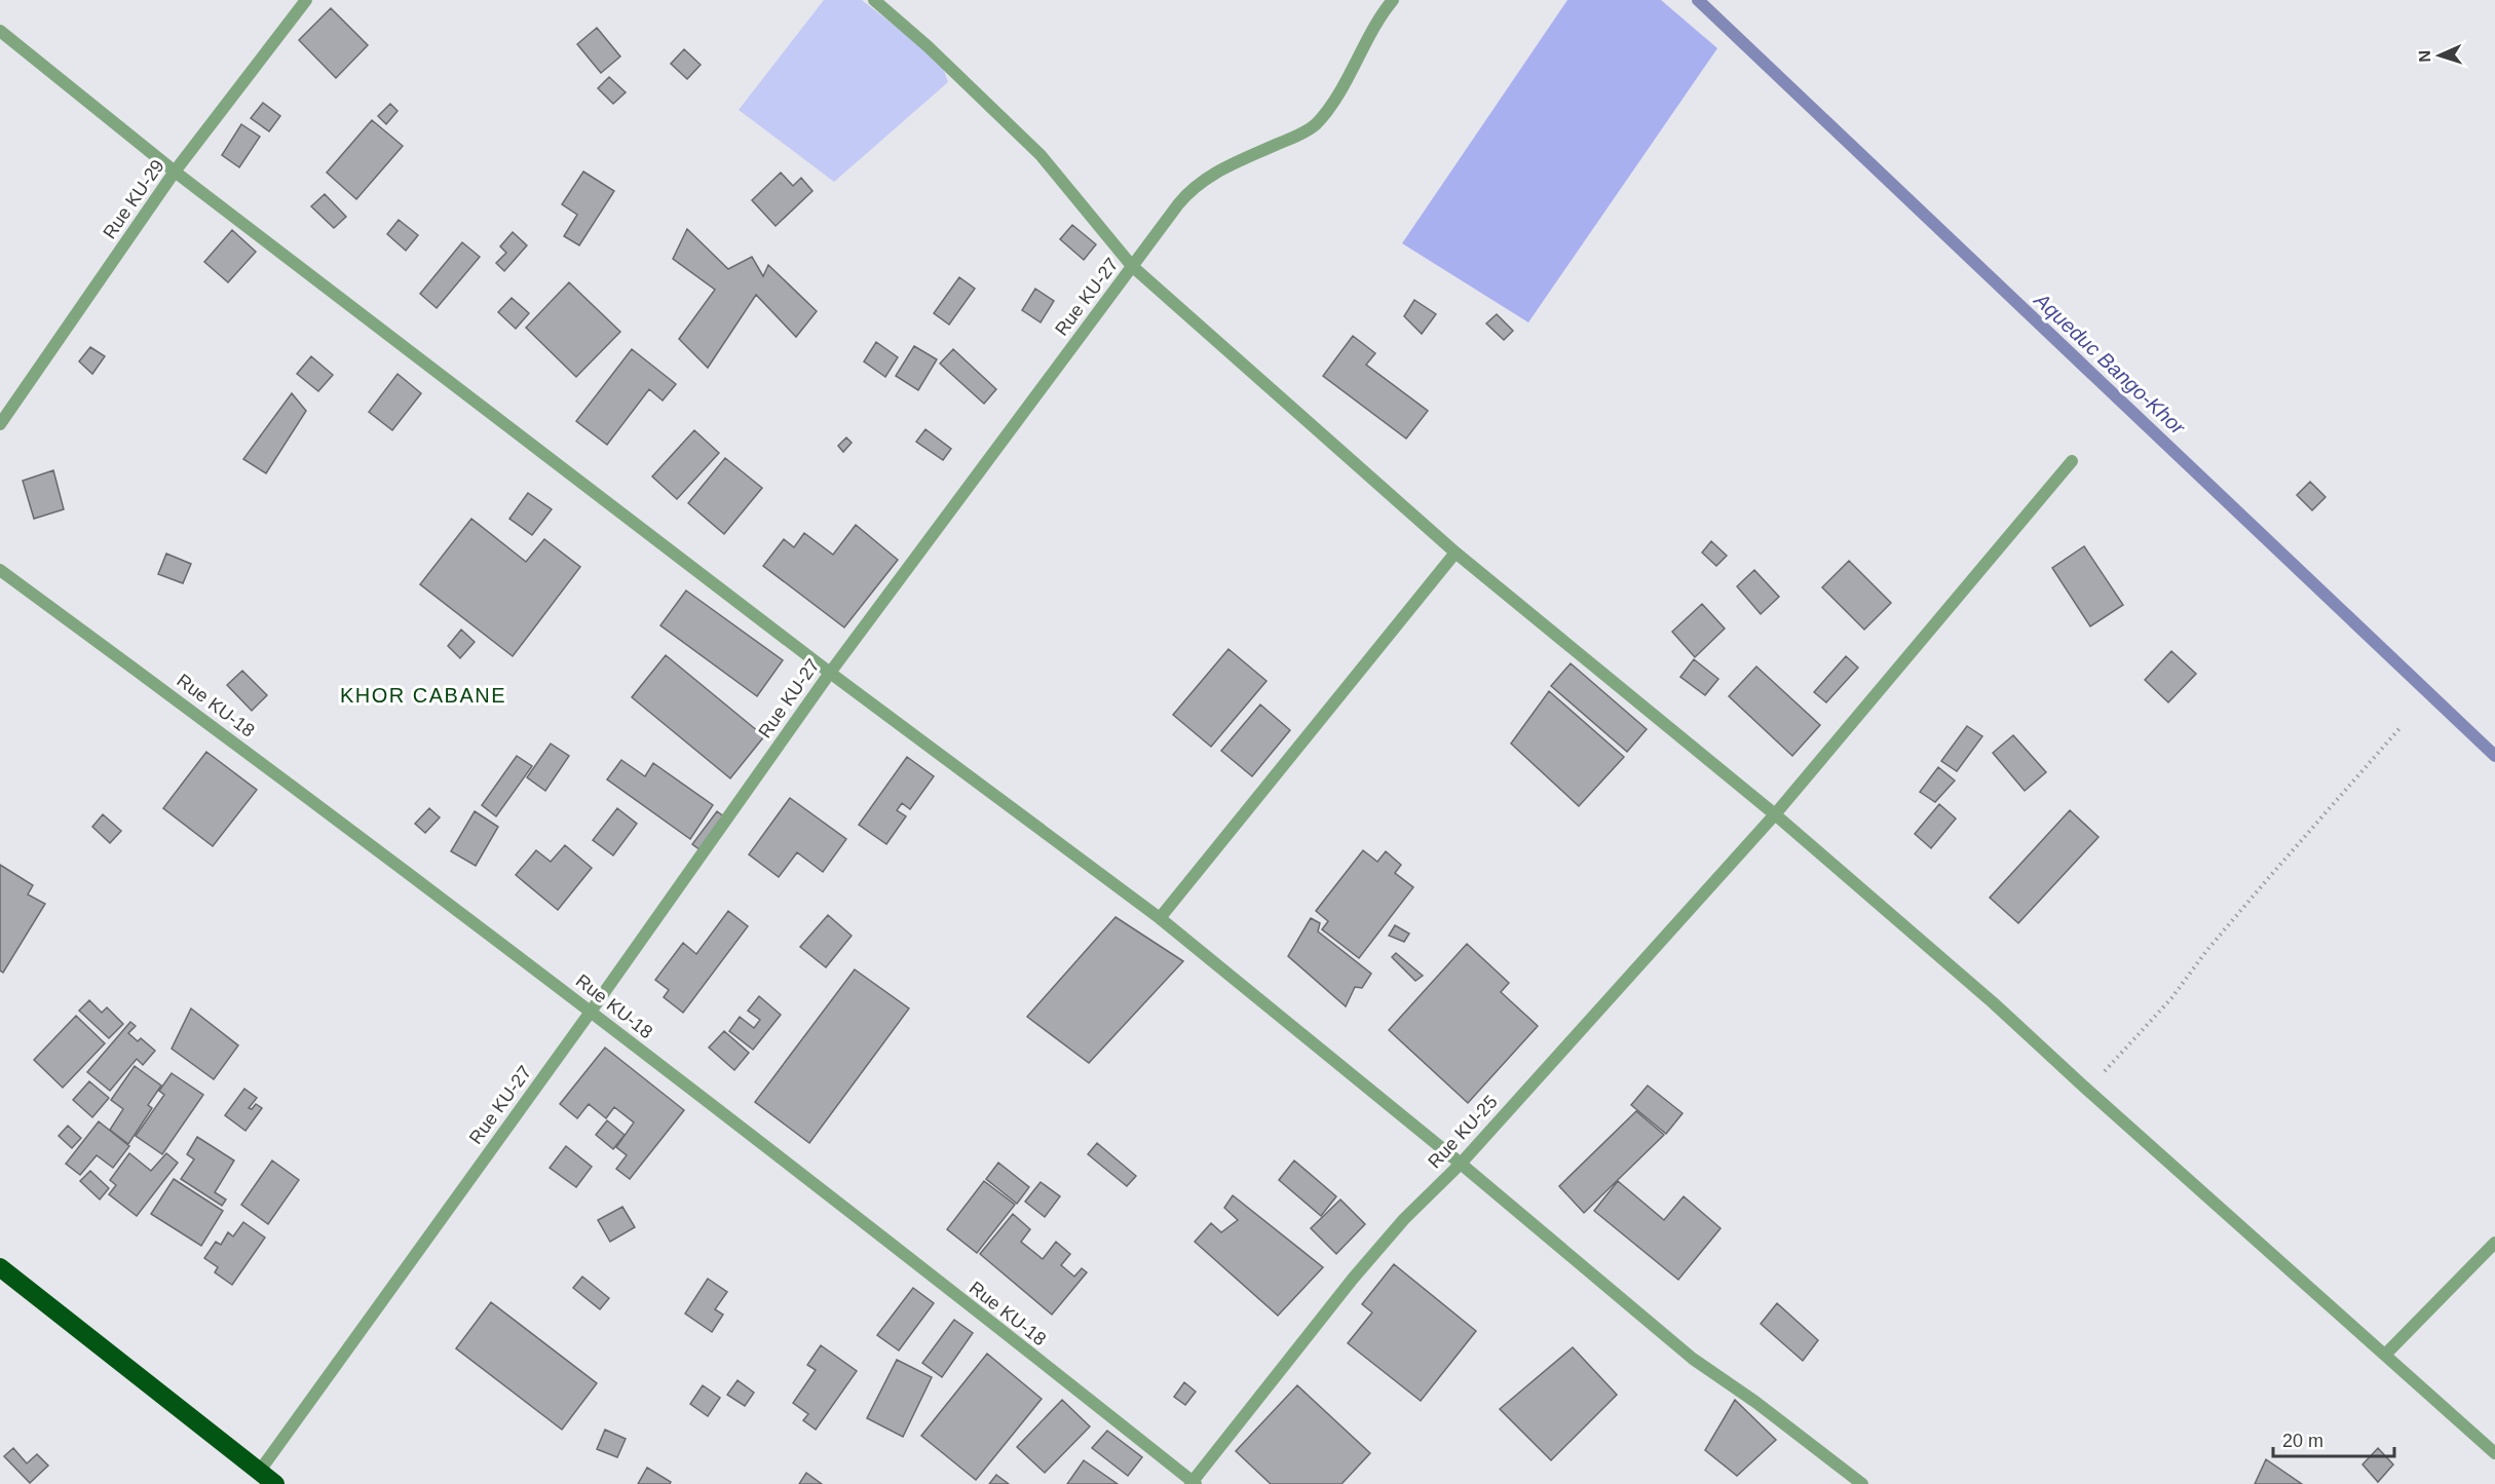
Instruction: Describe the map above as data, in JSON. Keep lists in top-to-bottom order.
{
  "streets": {
    "street": [
      "Rue KU-29",
      "Rue KU-27",
      "Rue KU-18",
      "Rue KU-25"
    ]
  },
  "crossings": [
    ["Rue KU-27", "Rue KU-18"],
    ["Rue KU-18", "Rue KU-25"]
  ],
  "districts": ["KHOR CABANE"],
  "water": ["Aqueduc Bango-Khor"],
  "scale_bar": "20 m",
  "north": "left"
}
